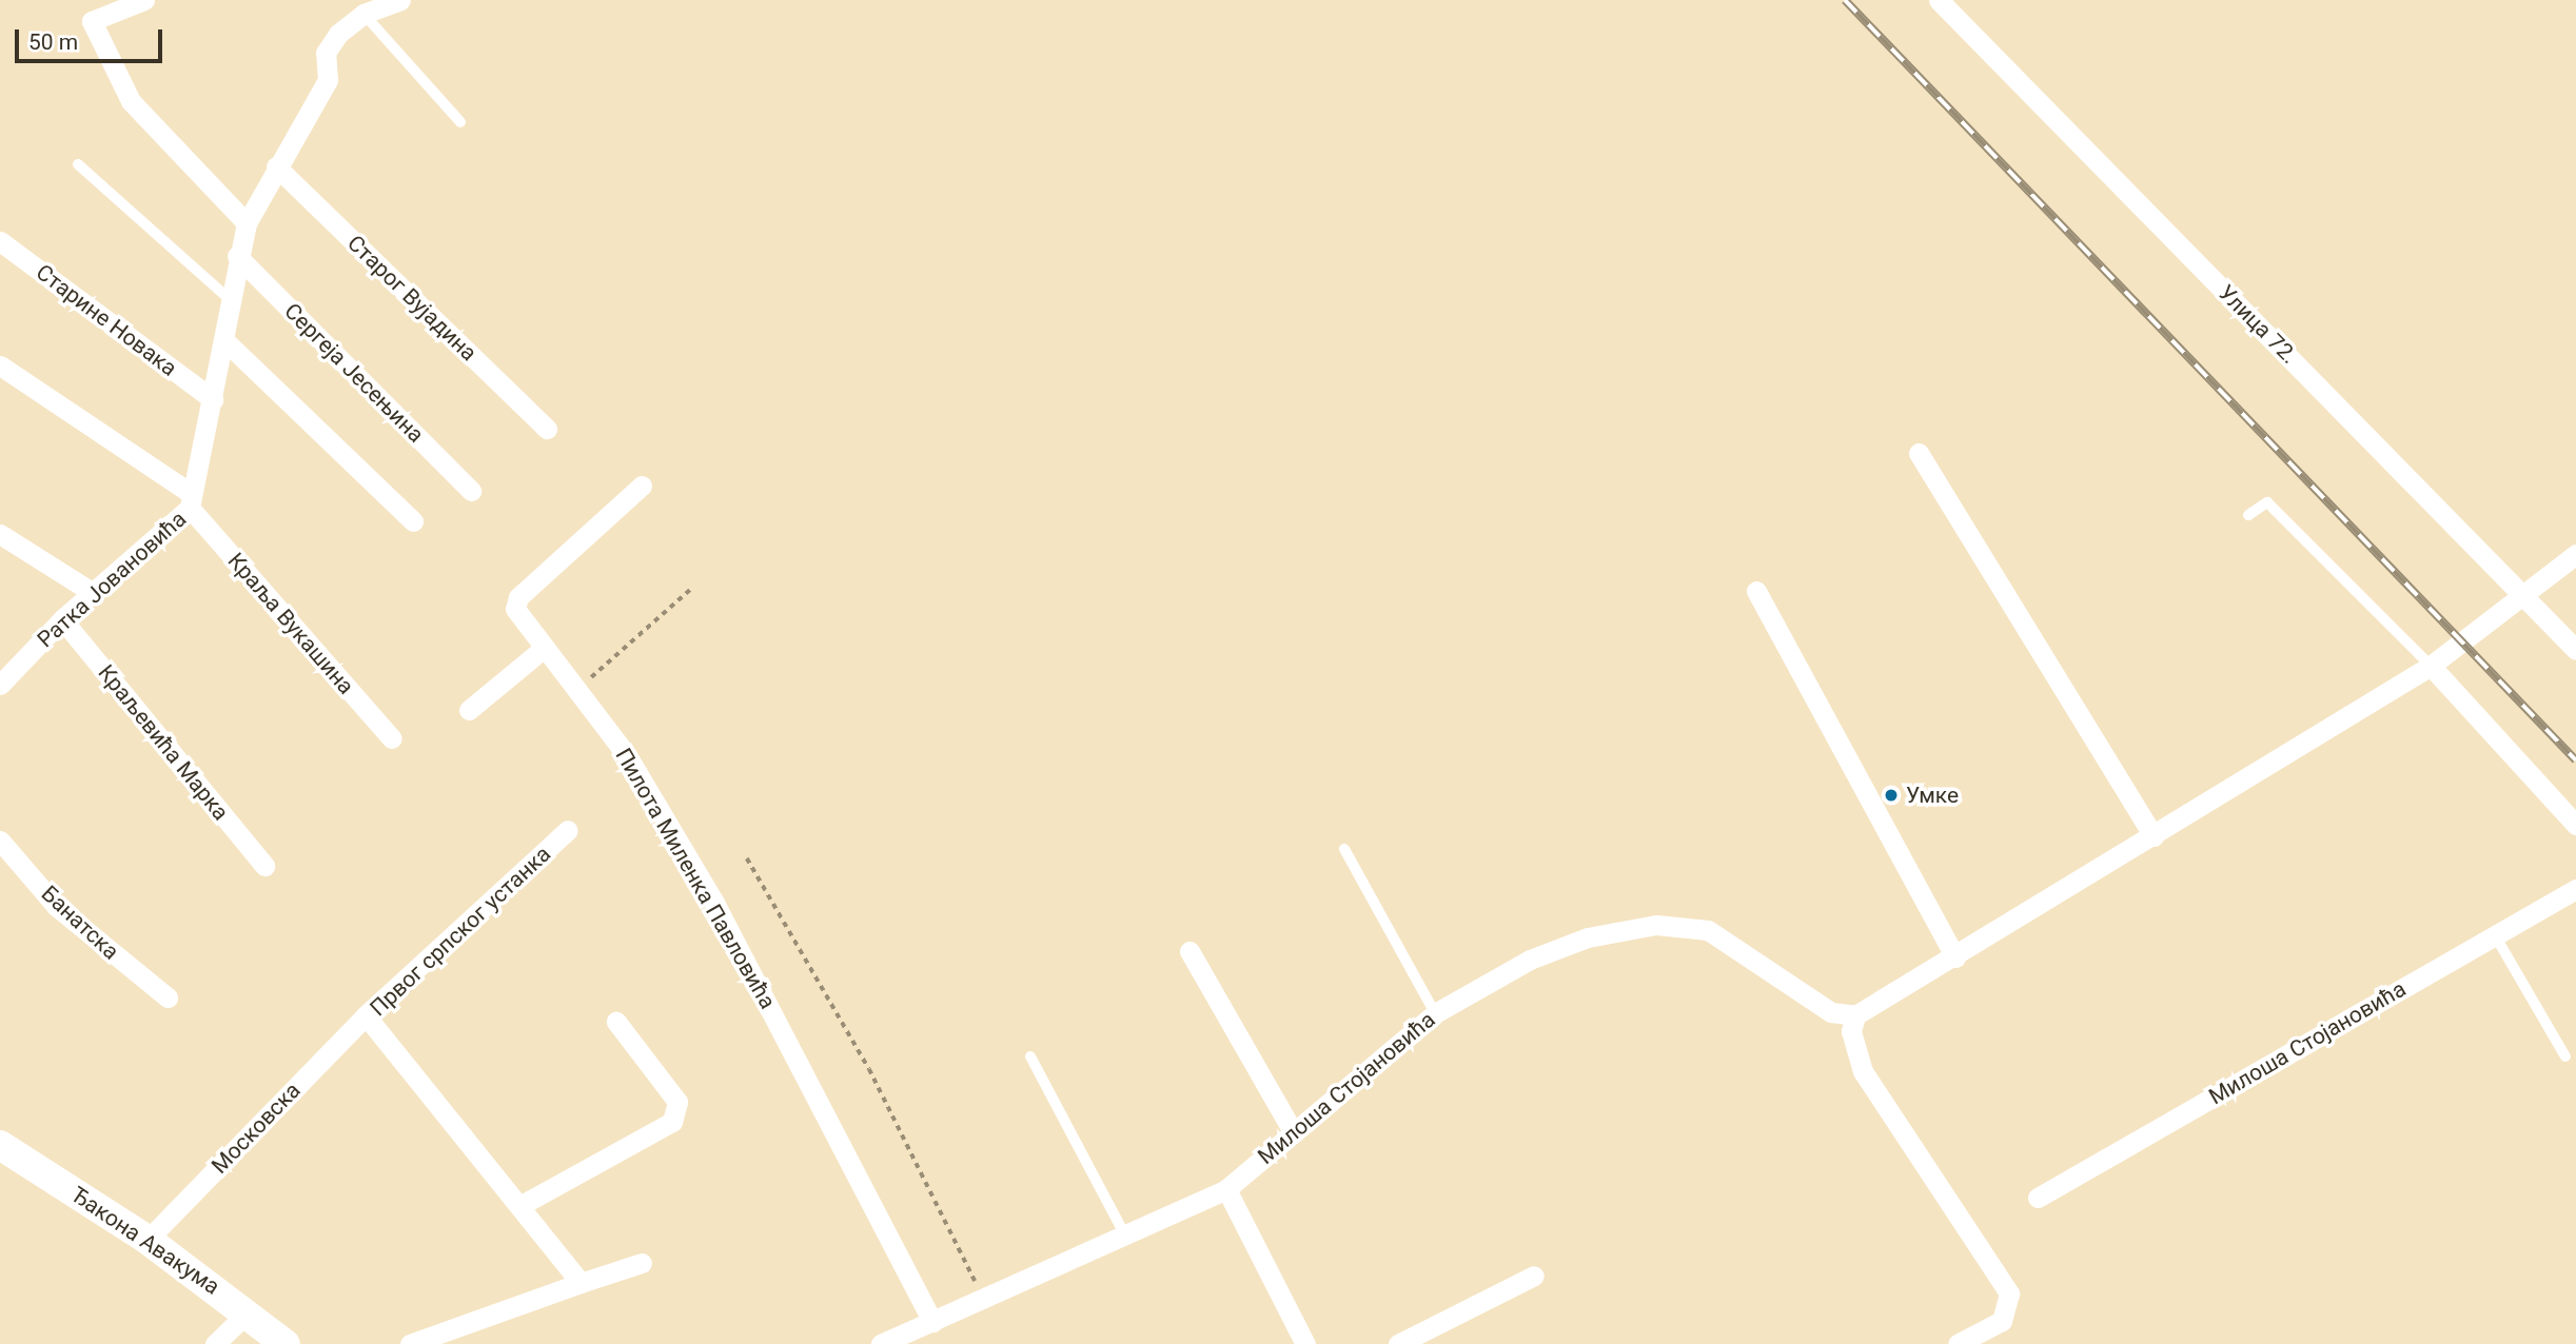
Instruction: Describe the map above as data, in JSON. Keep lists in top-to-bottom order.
{
  "streets": {
    "main road": ["Ђакона Авакума"],
    "street": [
      "Старог Вујадина",
      "Старине Новака",
      "Улица 72.",
      "Сергеја Јесењина",
      "Ратка Јовановића",
      "Краља Вукашина",
      "Краљевића Марка",
      "Пилота Миленка Павловића",
      "Банатска",
      "Првог српског устанка",
      "Милоша Стојановића",
      "Московска"
    ]
  },
  "crossings": [
    ["Старог Вујадина", "Ратка Јовановића"],
    ["Старине Новака", "Ратка Јовановића"],
    ["Сергеја Јесењина", "Ратка Јовановића"],
    ["Ратка Јовановића", "Краља Вукашина"],
    ["Ратка Јовановића", "Краљевића Марка"],
    ["Пилота Миленка Павловића", "Милоша Стојановића"],
    ["Првог српског устанка", "Московска"],
    ["Московска", "Ђакона Авакума"]
  ],
  "places": ["Умке"],
  "scale_bar": "50 m"
}
